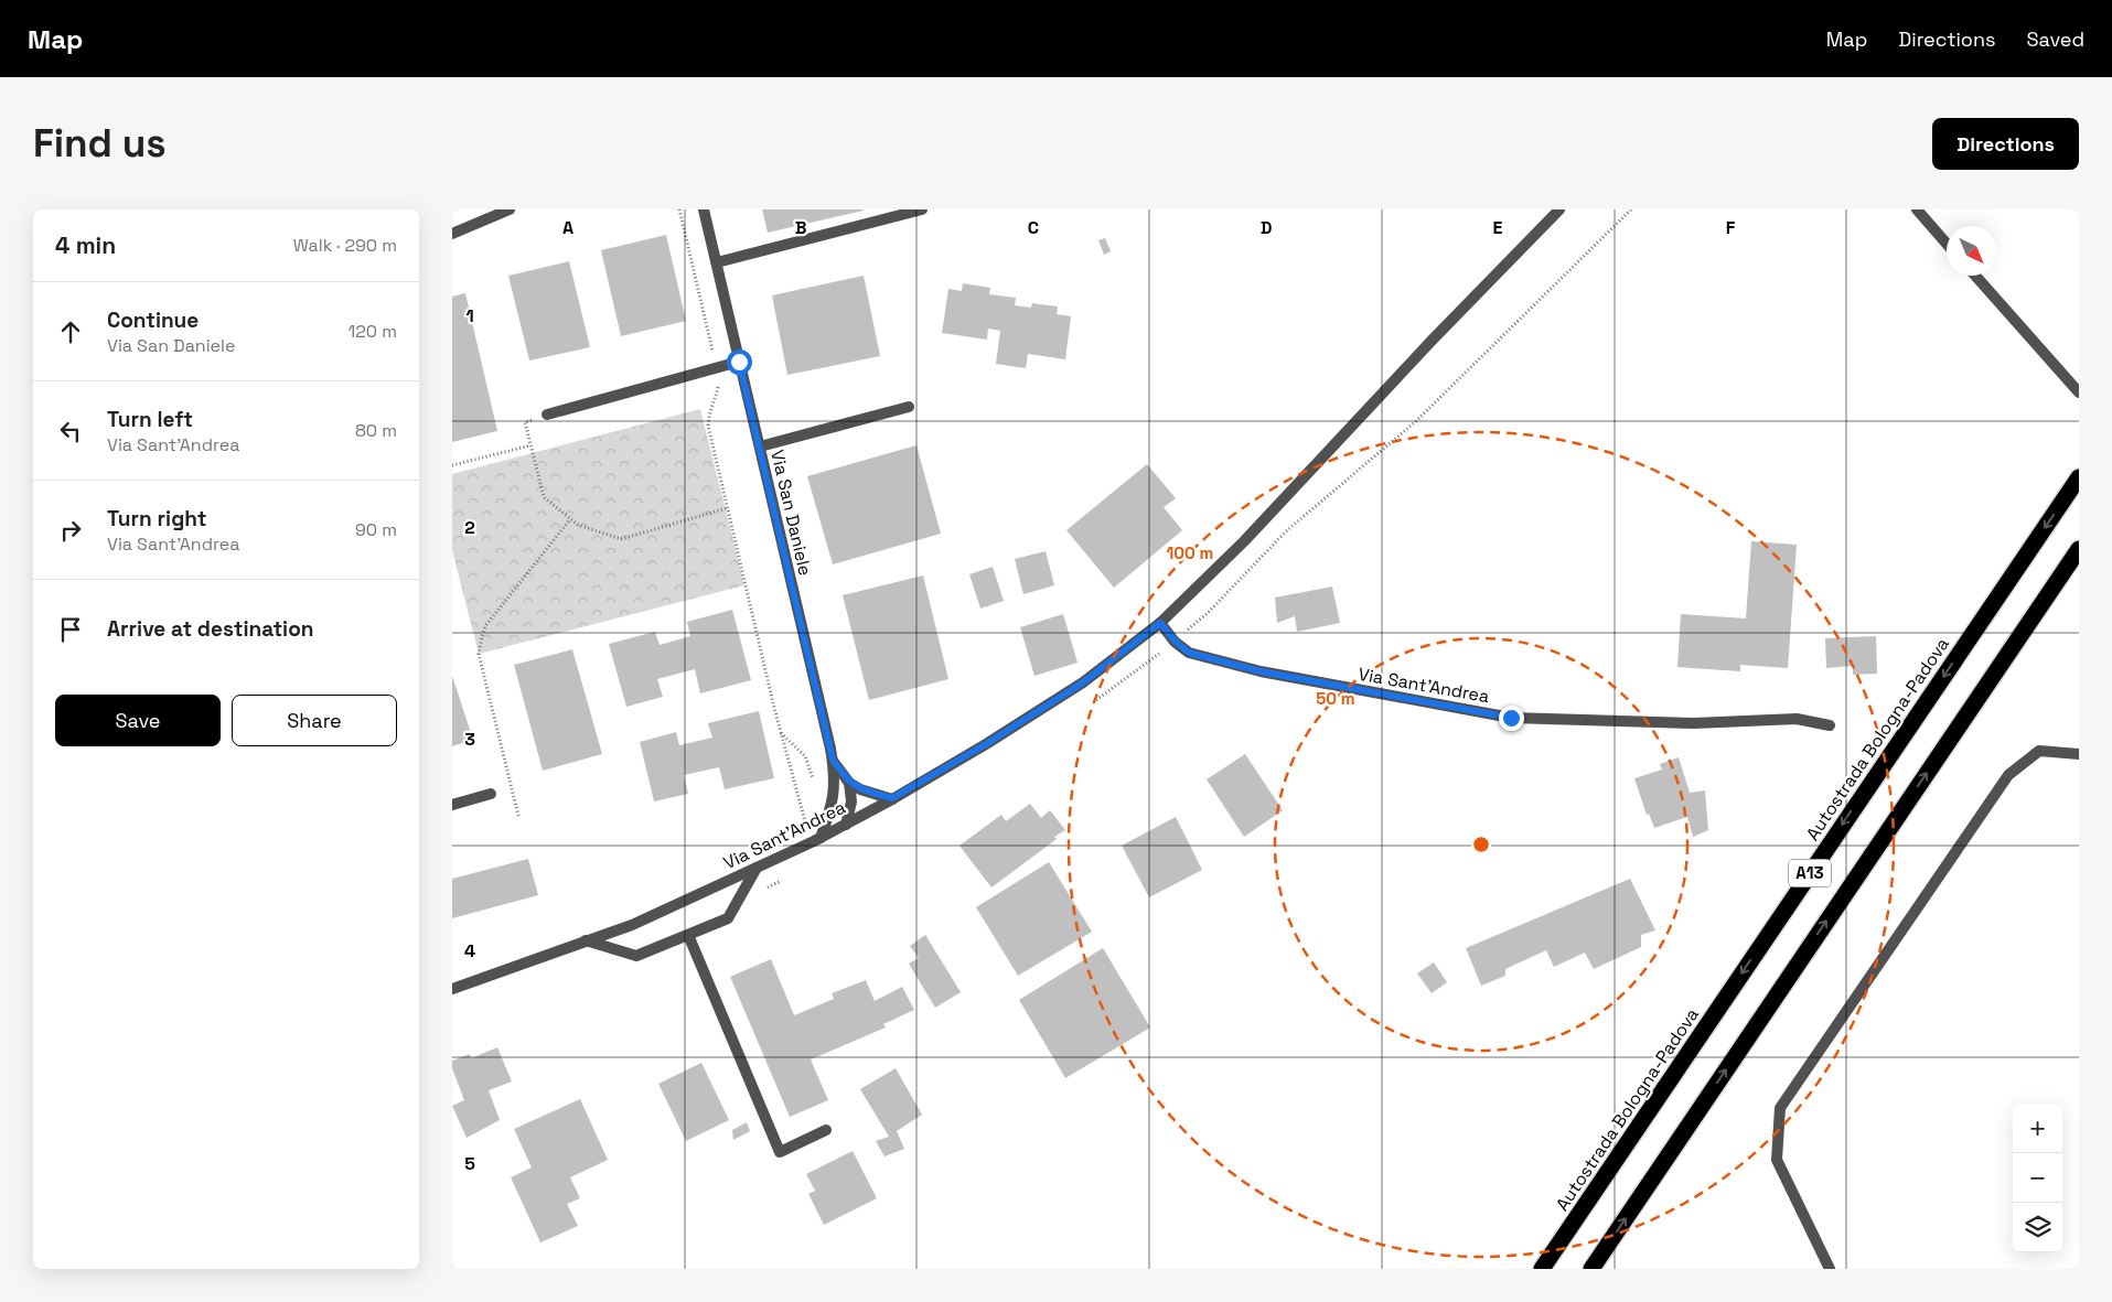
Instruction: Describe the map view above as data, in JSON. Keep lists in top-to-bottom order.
{
  "streets": {
    "highway": ["Autostrada Bologna-Padova", "A13"],
    "street": ["Via San Daniele", "Via Sant'Andrea"]
  },
  "crossings": [
    ["Via San Daniele", "Via Sant'Andrea"]
  ],
  "north": "bottom right",
  "page": {
    "header": "Map",
    "nav": ["Map", "Directions", "Saved"],
    "buttons": [
      "Directions",
      ["Save", "Share"]
    ],
    "title": "Find us",
    "heading": ["4 min", "Walk · 290 m"],
    "list": [
      ["Continue", "Via San Daniele", "120 m"],
      ["Turn left", "Via Sant'Andrea", "80 m"],
      ["Turn right", "Via Sant'Andrea", "90 m"],
      "Arrive at destination"
    ],
    "map_buttons": ["+", "−"]
  },
  "grid": {
    "columns": [
      "A",
      "B",
      "C",
      "D",
      "E",
      "F"
    ],
    "rows": [
      "1",
      "2",
      "3",
      "4",
      "5"
    ]
  },
  "rings": ["100 m", "50 m"]
}
